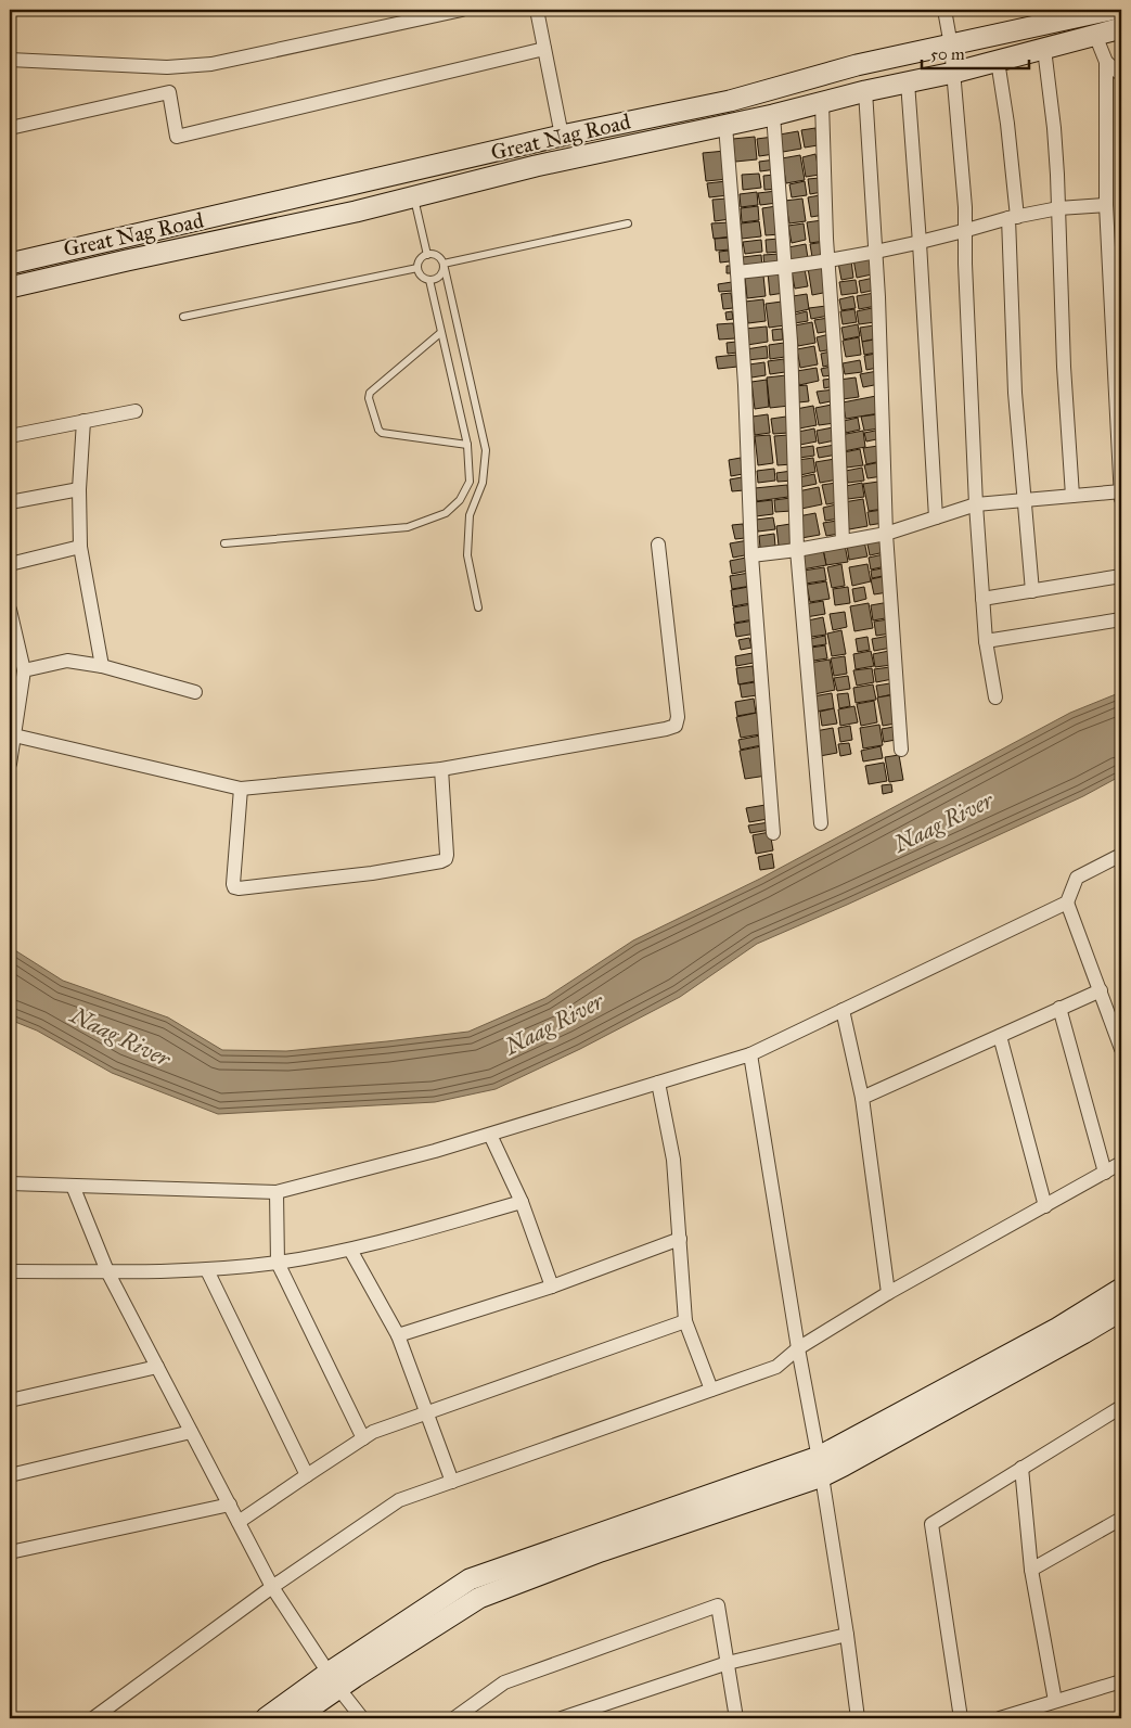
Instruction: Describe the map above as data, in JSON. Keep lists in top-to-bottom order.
{
  "streets": {
    "main road": ["Great Nag Road"]
  },
  "water": ["Naag River"],
  "scale_bar": "50 m"
}
